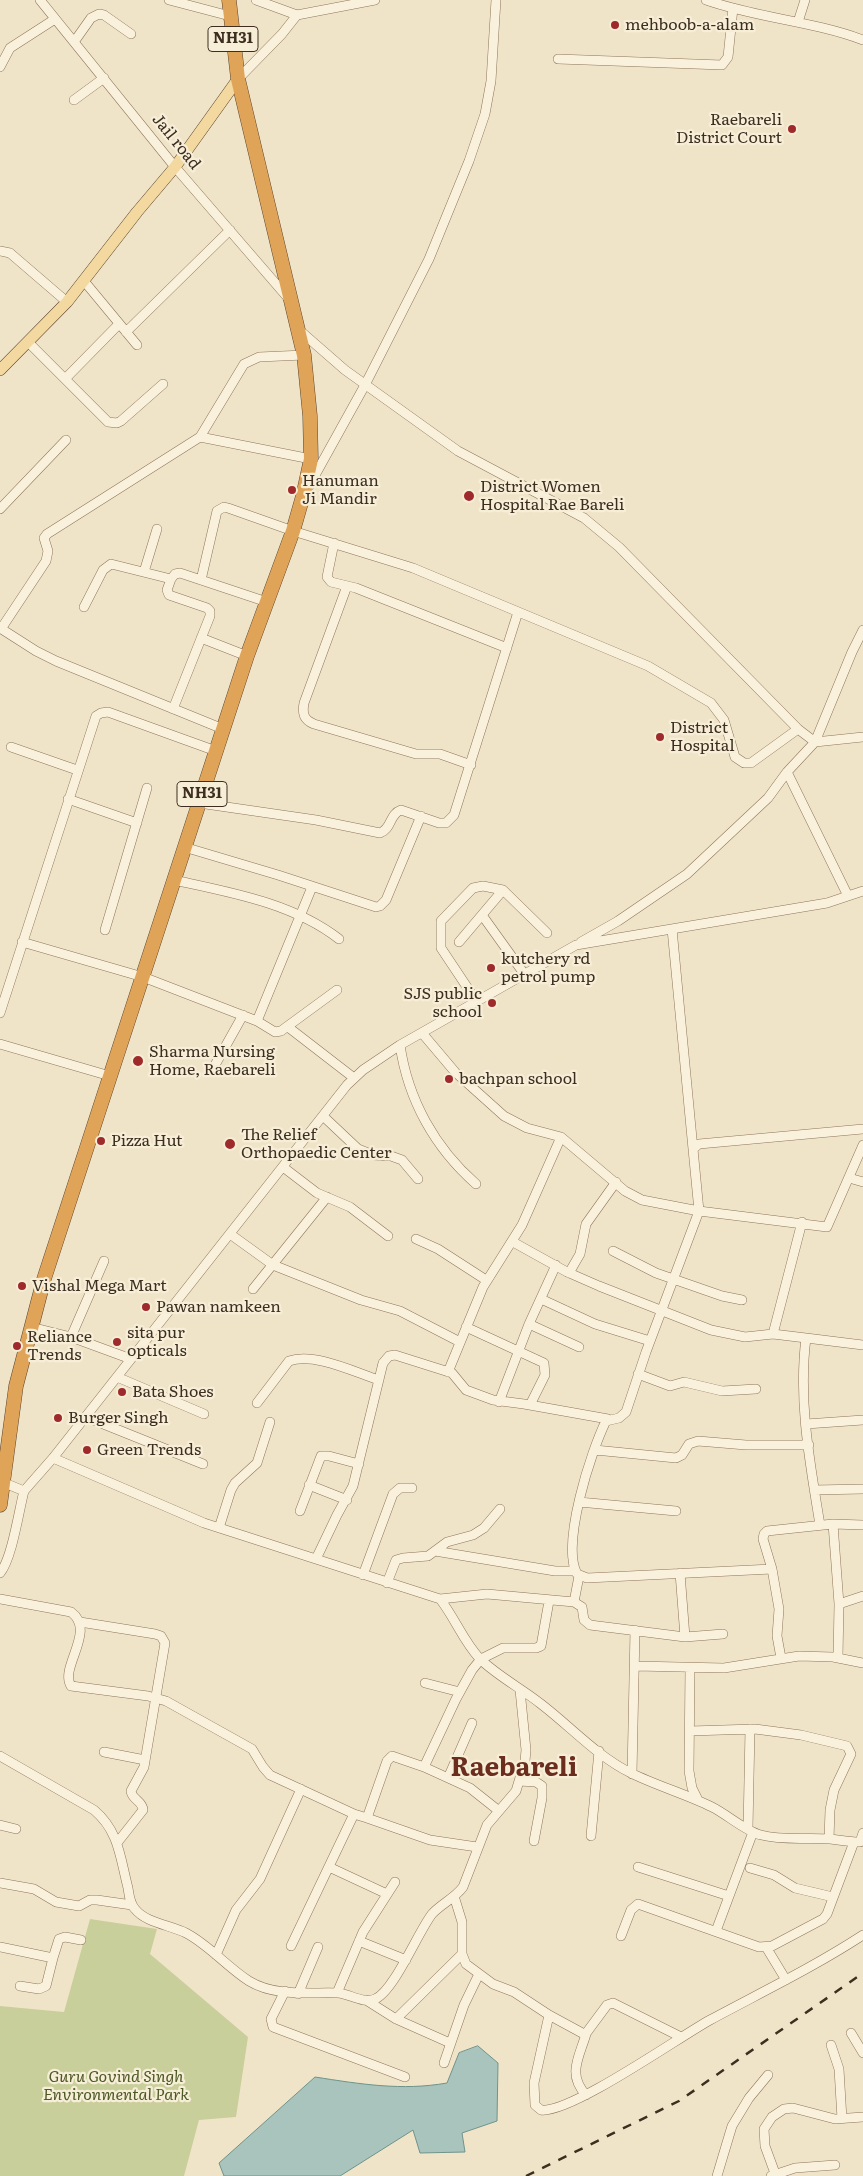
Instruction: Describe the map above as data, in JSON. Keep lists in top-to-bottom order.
{
  "streets": {
    "highway": ["NH31"],
    "street": ["Jail road"]
  },
  "crossings": [
    ["NH31", "Jail road"]
  ],
  "districts": ["Raebareli"],
  "parks": ["Guru Govind Singh Environmental Park"],
  "places": [
    "mehboob-a-alam",
    "Raebareli District Court",
    "Hanuman Ji Mandir",
    "District Women Hospital Rae Bareli",
    "District Hospital",
    "kutchery rd petrol pump",
    "SJS public school",
    "Sharma Nursing Home, Raebareli",
    "bachpan school",
    "Pizza Hut",
    "The Relief Orthopaedic Center",
    "Vishal Mega Mart",
    "Pawan namkeen",
    "sita pur opticals",
    "Reliance Trends",
    "Bata Shoes",
    "Burger Singh",
    "Green Trends"
  ]
}
